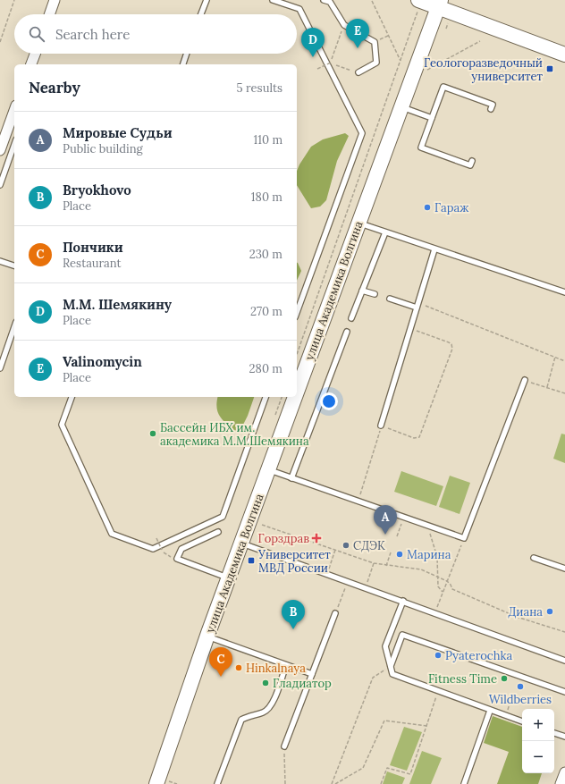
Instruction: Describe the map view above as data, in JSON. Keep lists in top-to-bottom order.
{
  "streets": {
    "street": ["улица Академика Волгина"]
  },
  "places": {
    "transit": ["Геологоразведочный университет", "Университет МВД России"],
    "other": [
      "Гараж",
      "Бассейн ИБХ им. академика М.М.Шемякина",
      "СДЭК",
      "Марина",
      "Диана",
      "Pyaterochka",
      "Hinkalnaya",
      "Fitness Time",
      "Гладиатор",
      "Wildberries"
    ],
    "health": ["Горздрав"]
  },
  "page": {
    "search": "Search here",
    "pins": [
      "E",
      "D",
      "A",
      "B",
      "C"
    ],
    "heading": ["Nearby", "5 results"],
    "list": [
      {
        "mark": "A",
        "name": "Мировые Судьи",
        "note": "Public building",
        "value": "110 m"
      },
      {
        "mark": "B",
        "name": "Bryokhovo",
        "note": "Place",
        "value": "180 m"
      },
      {
        "mark": "C",
        "name": "Пончики",
        "note": "Restaurant",
        "value": "230 m"
      },
      {
        "mark": "D",
        "name": "М.М. Шемякину",
        "note": "Place",
        "value": "270 m"
      },
      {
        "mark": "E",
        "name": "Valinomycin",
        "note": "Place",
        "value": "280 m"
      }
    ],
    "map_buttons": ["+", "−"]
  }
}
